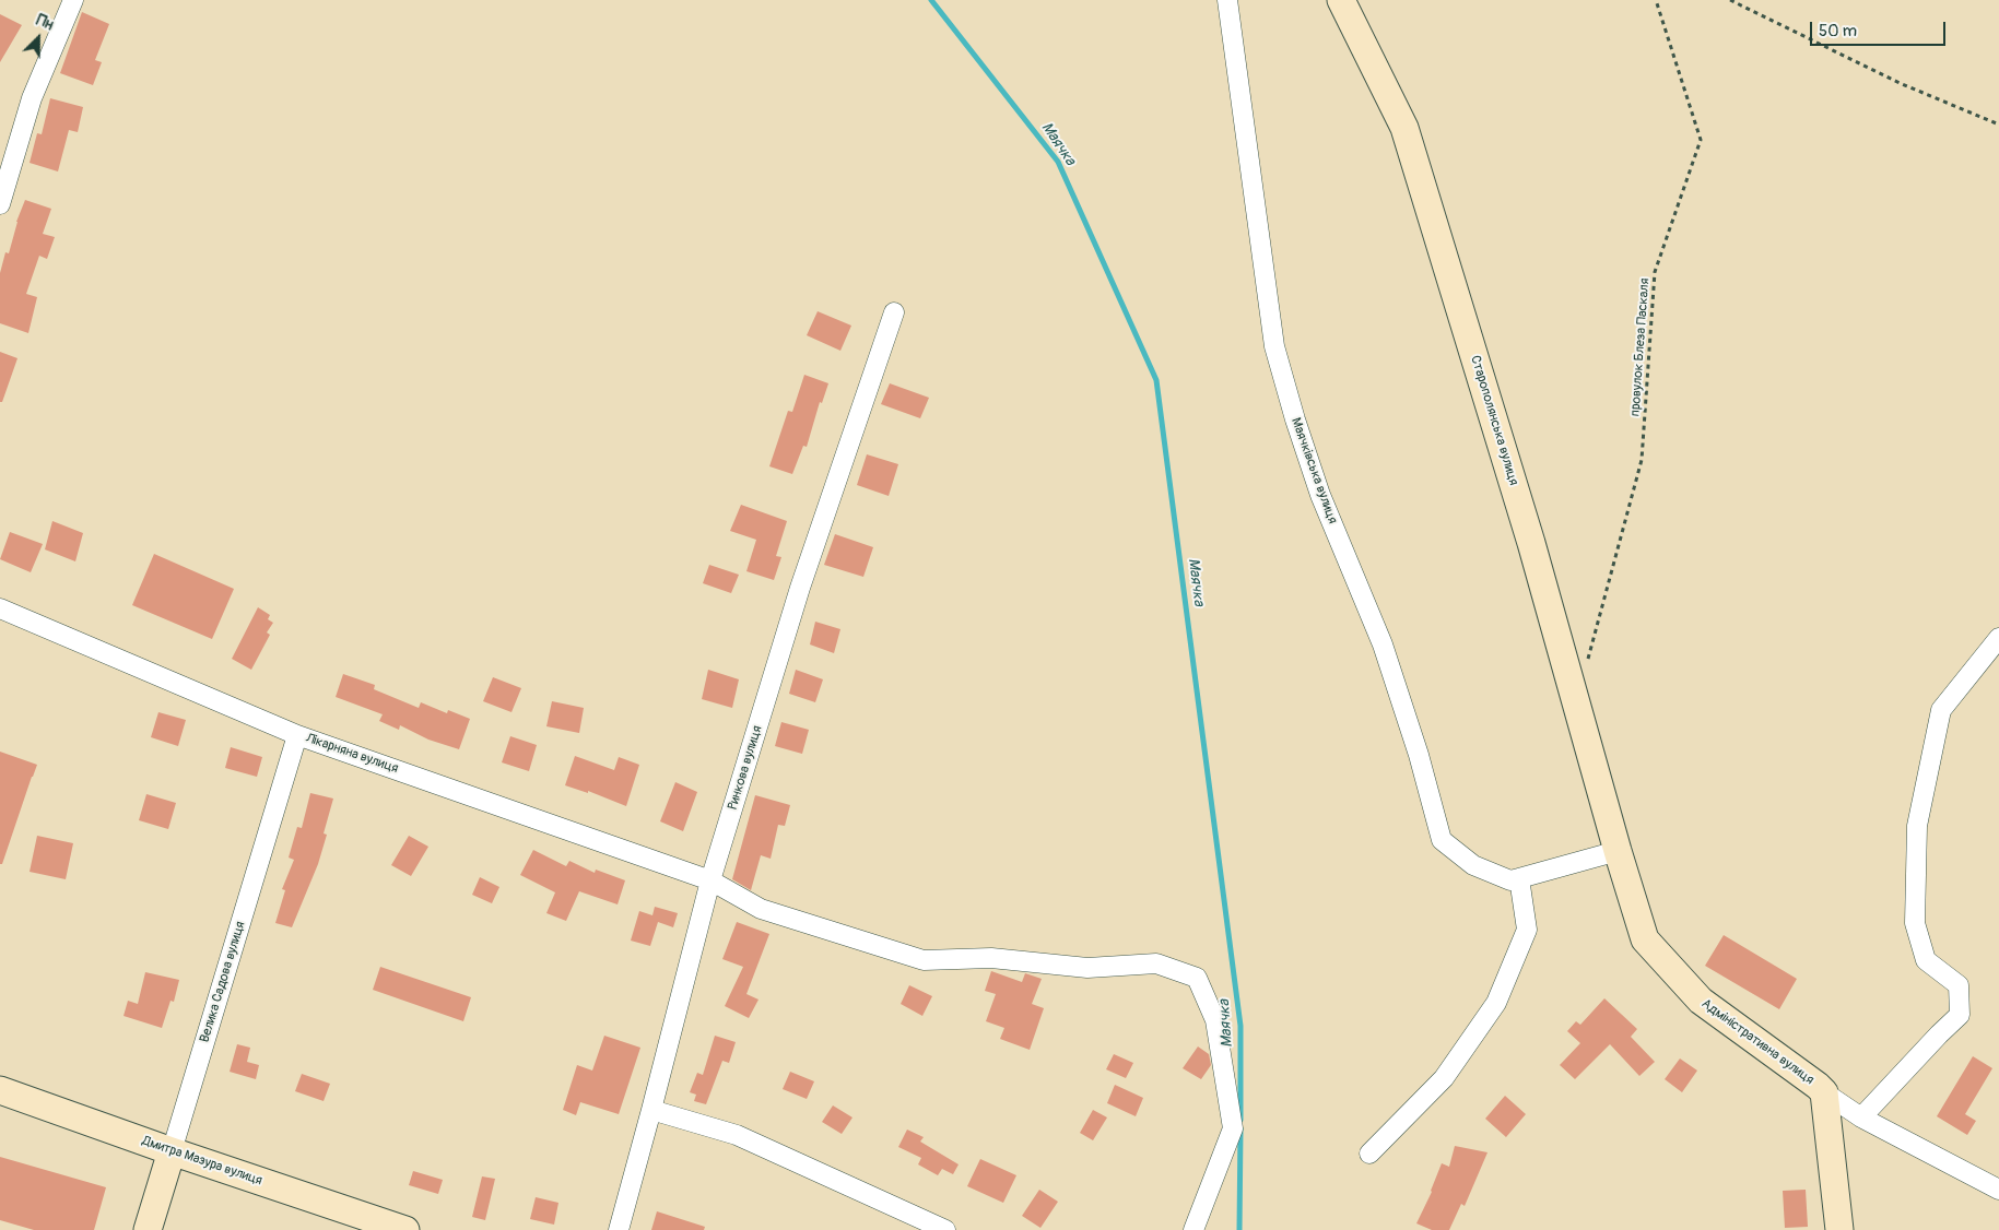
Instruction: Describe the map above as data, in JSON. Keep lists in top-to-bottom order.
{
  "streets": {
    "street": [
      "Старополянська вулиця",
      "Маячківська вулиця",
      "Лікарняна вулиця",
      "Ринкова вулиця",
      "Велика Садова вулиця",
      "Адміністративна вулиця",
      "Дмитра Мазура вулиця"
    ],
    "path": ["провулок Блеза Паскаля"]
  },
  "crossings": [
    ["Старополянська вулиця", "Адміністративна вулиця"],
    ["Лікарняна вулиця", "Ринкова вулиця"],
    ["Лікарняна вулиця", "Велика Садова вулиця"],
    ["Велика Садова вулиця", "Дмитра Мазура вулиця"]
  ],
  "water": ["Маячка"],
  "scale_bar": "50 m",
  "north": "top right"
}
